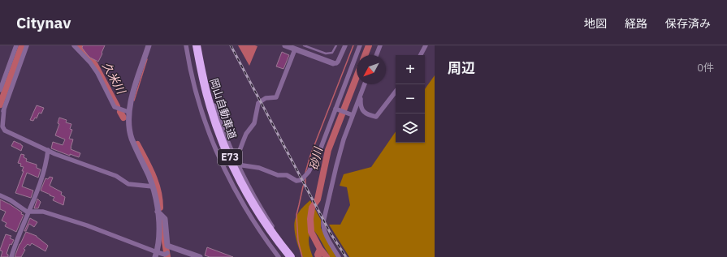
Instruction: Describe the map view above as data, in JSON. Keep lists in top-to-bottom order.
{
  "streets": {
    "highway": ["岡山自動車道", "E73"]
  },
  "water": ["久米川", "砂川"],
  "north": "bottom left",
  "page": {
    "header": "Citynav",
    "nav": ["地図", "経路", "保存済み"],
    "heading": ["周辺", "0件"],
    "map_buttons": ["+", "−"]
  }
}
